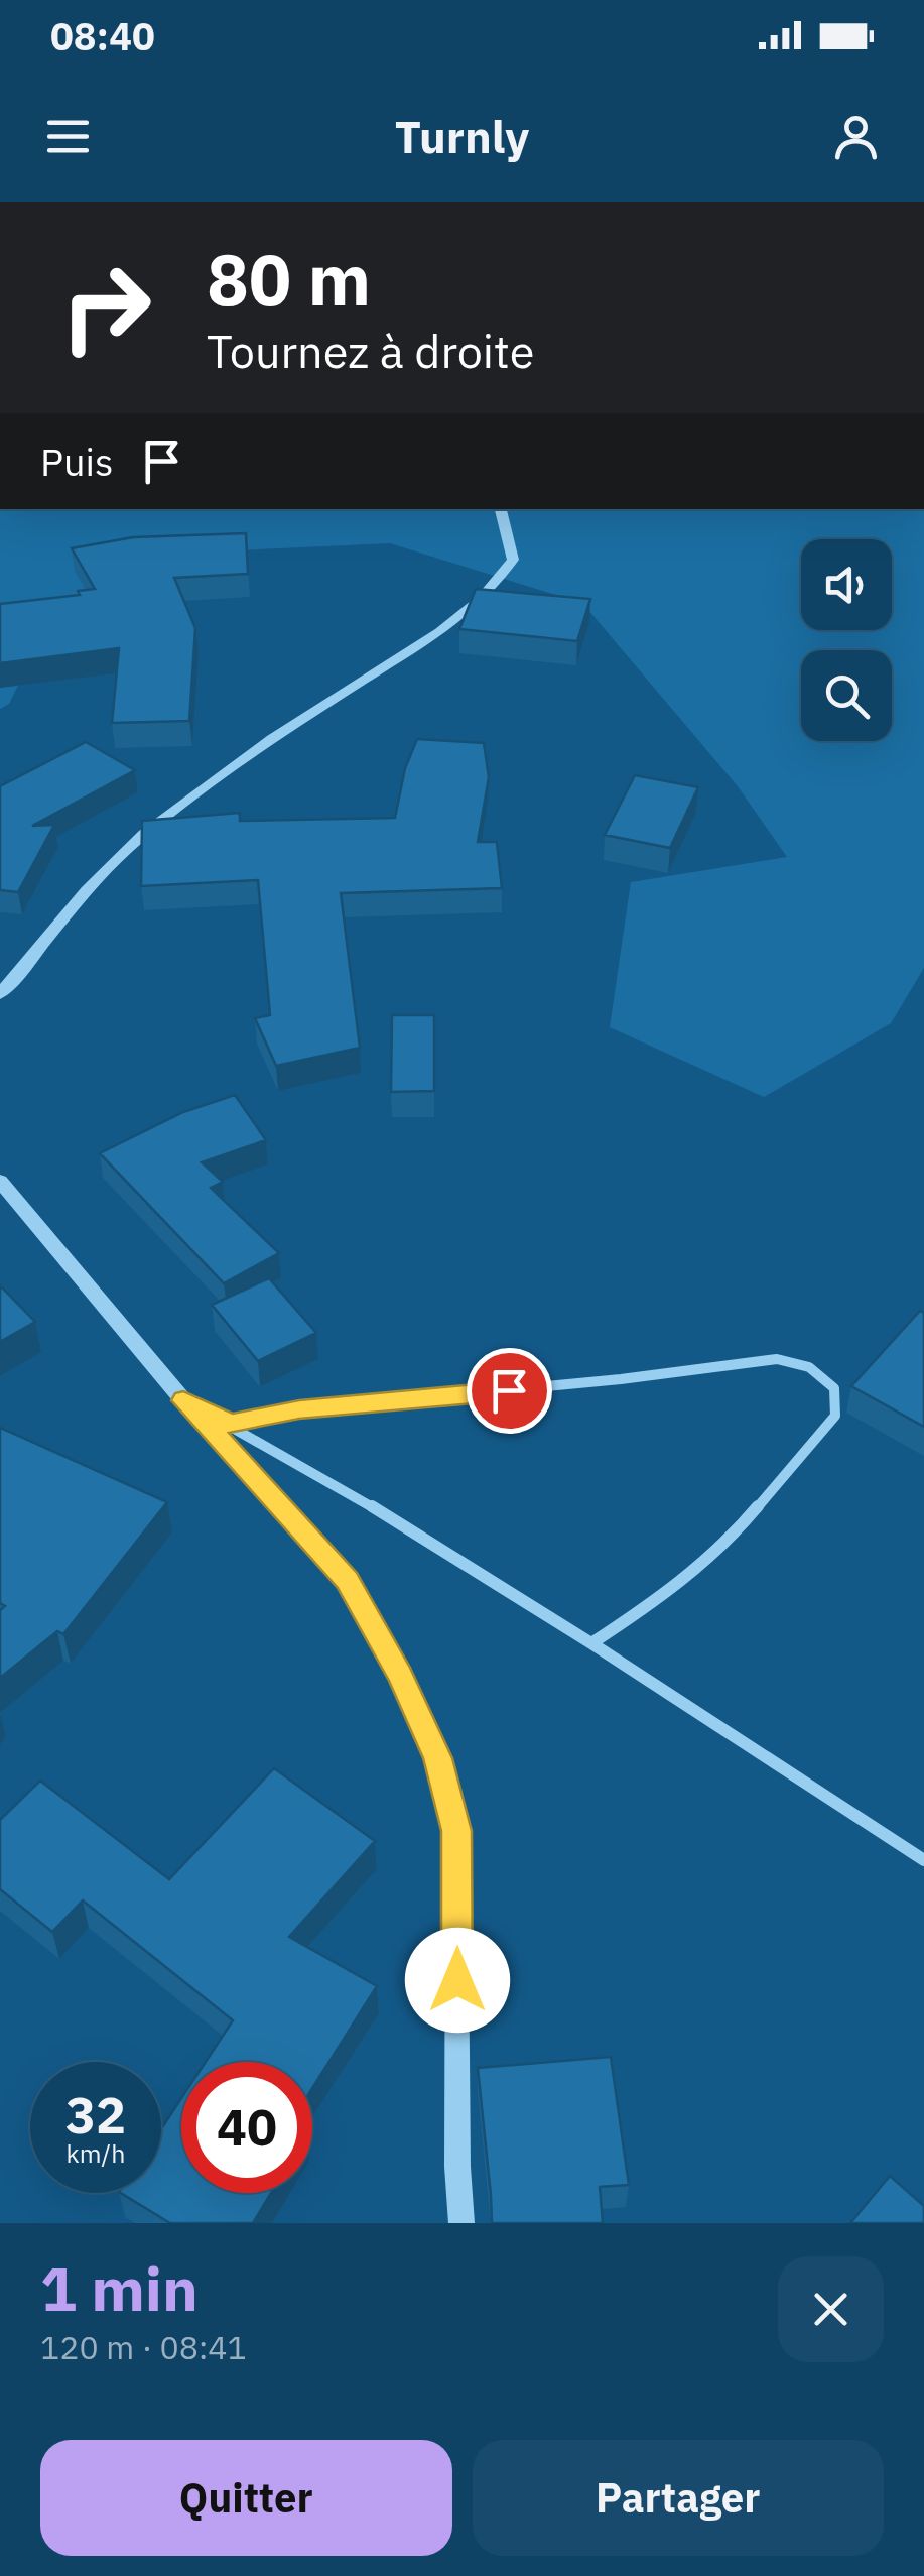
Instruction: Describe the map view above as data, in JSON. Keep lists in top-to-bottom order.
{
  "page": {
    "status": "08:40",
    "header": "Turnly",
    "turn": ["80 m", "Tournez à droite"],
    "then": "Puis",
    "speed": "32 km/h",
    "limit": "40",
    "heading": ["1 min", "120 m · 08:41"],
    "buttons": ["Quitter", "Partager"]
  }
}
